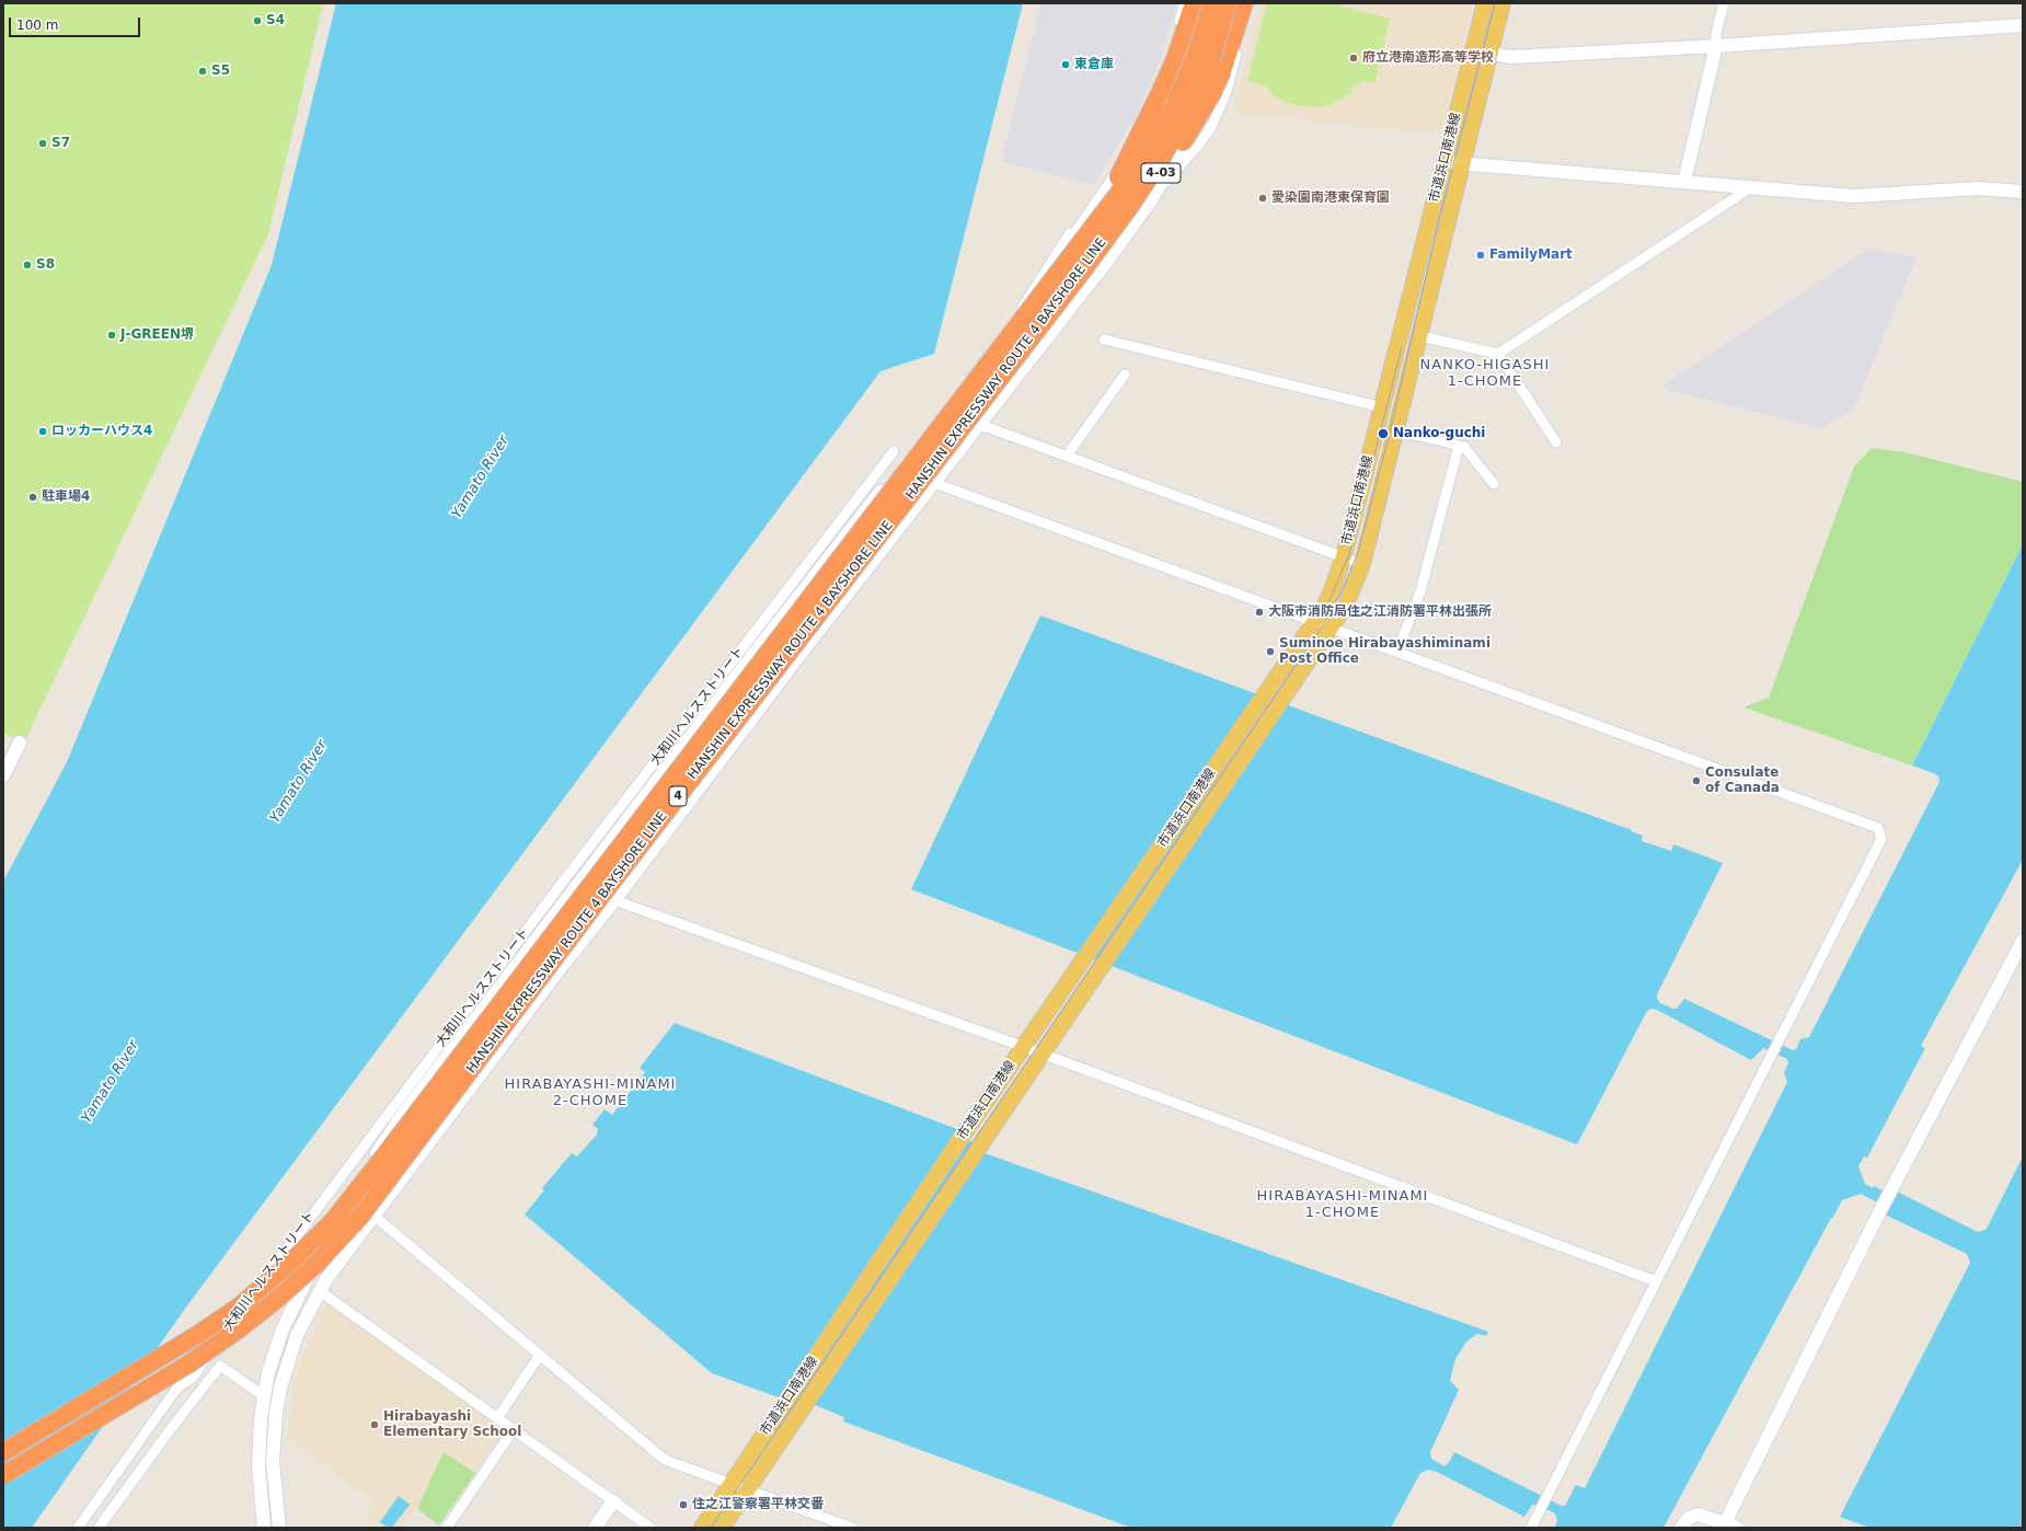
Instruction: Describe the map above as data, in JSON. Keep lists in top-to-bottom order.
{
  "streets": {
    "highway": ["4-03", "HANSHIN EXPRESSWAY ROUTE 4 BAYSHORE LINE", "4"],
    "main road": ["市道浜口南港線"],
    "street": ["大和川ヘルスストリート"]
  },
  "crossings": [
    ["4-03", "HANSHIN EXPRESSWAY ROUTE 4 BAYSHORE LINE"]
  ],
  "districts": ["NANKO-HIGASHI 1-CHOME", "HIRABAYASHI-MINAMI 2-CHOME", "HIRABAYASHI-MINAMI 1-CHOME"],
  "water": ["Yamato River"],
  "places": [
    "S4",
    "府立港南造形高等学校",
    "東倉庫",
    "S5",
    "S7",
    "愛染園南港東保育園",
    "FamilyMart",
    "S8",
    "J-GREEN堺",
    "ロッカーハウス4",
    "Nanko-guchi",
    "駐車場4",
    "大阪市消防局住之江消防署平林出張所",
    "Suminoe Hirabayashiminami Post Office",
    "Consulate of Canada",
    "Hirabayashi Elementary School",
    "住之江警察署平林交番"
  ],
  "scale_bar": "100 m"
}
